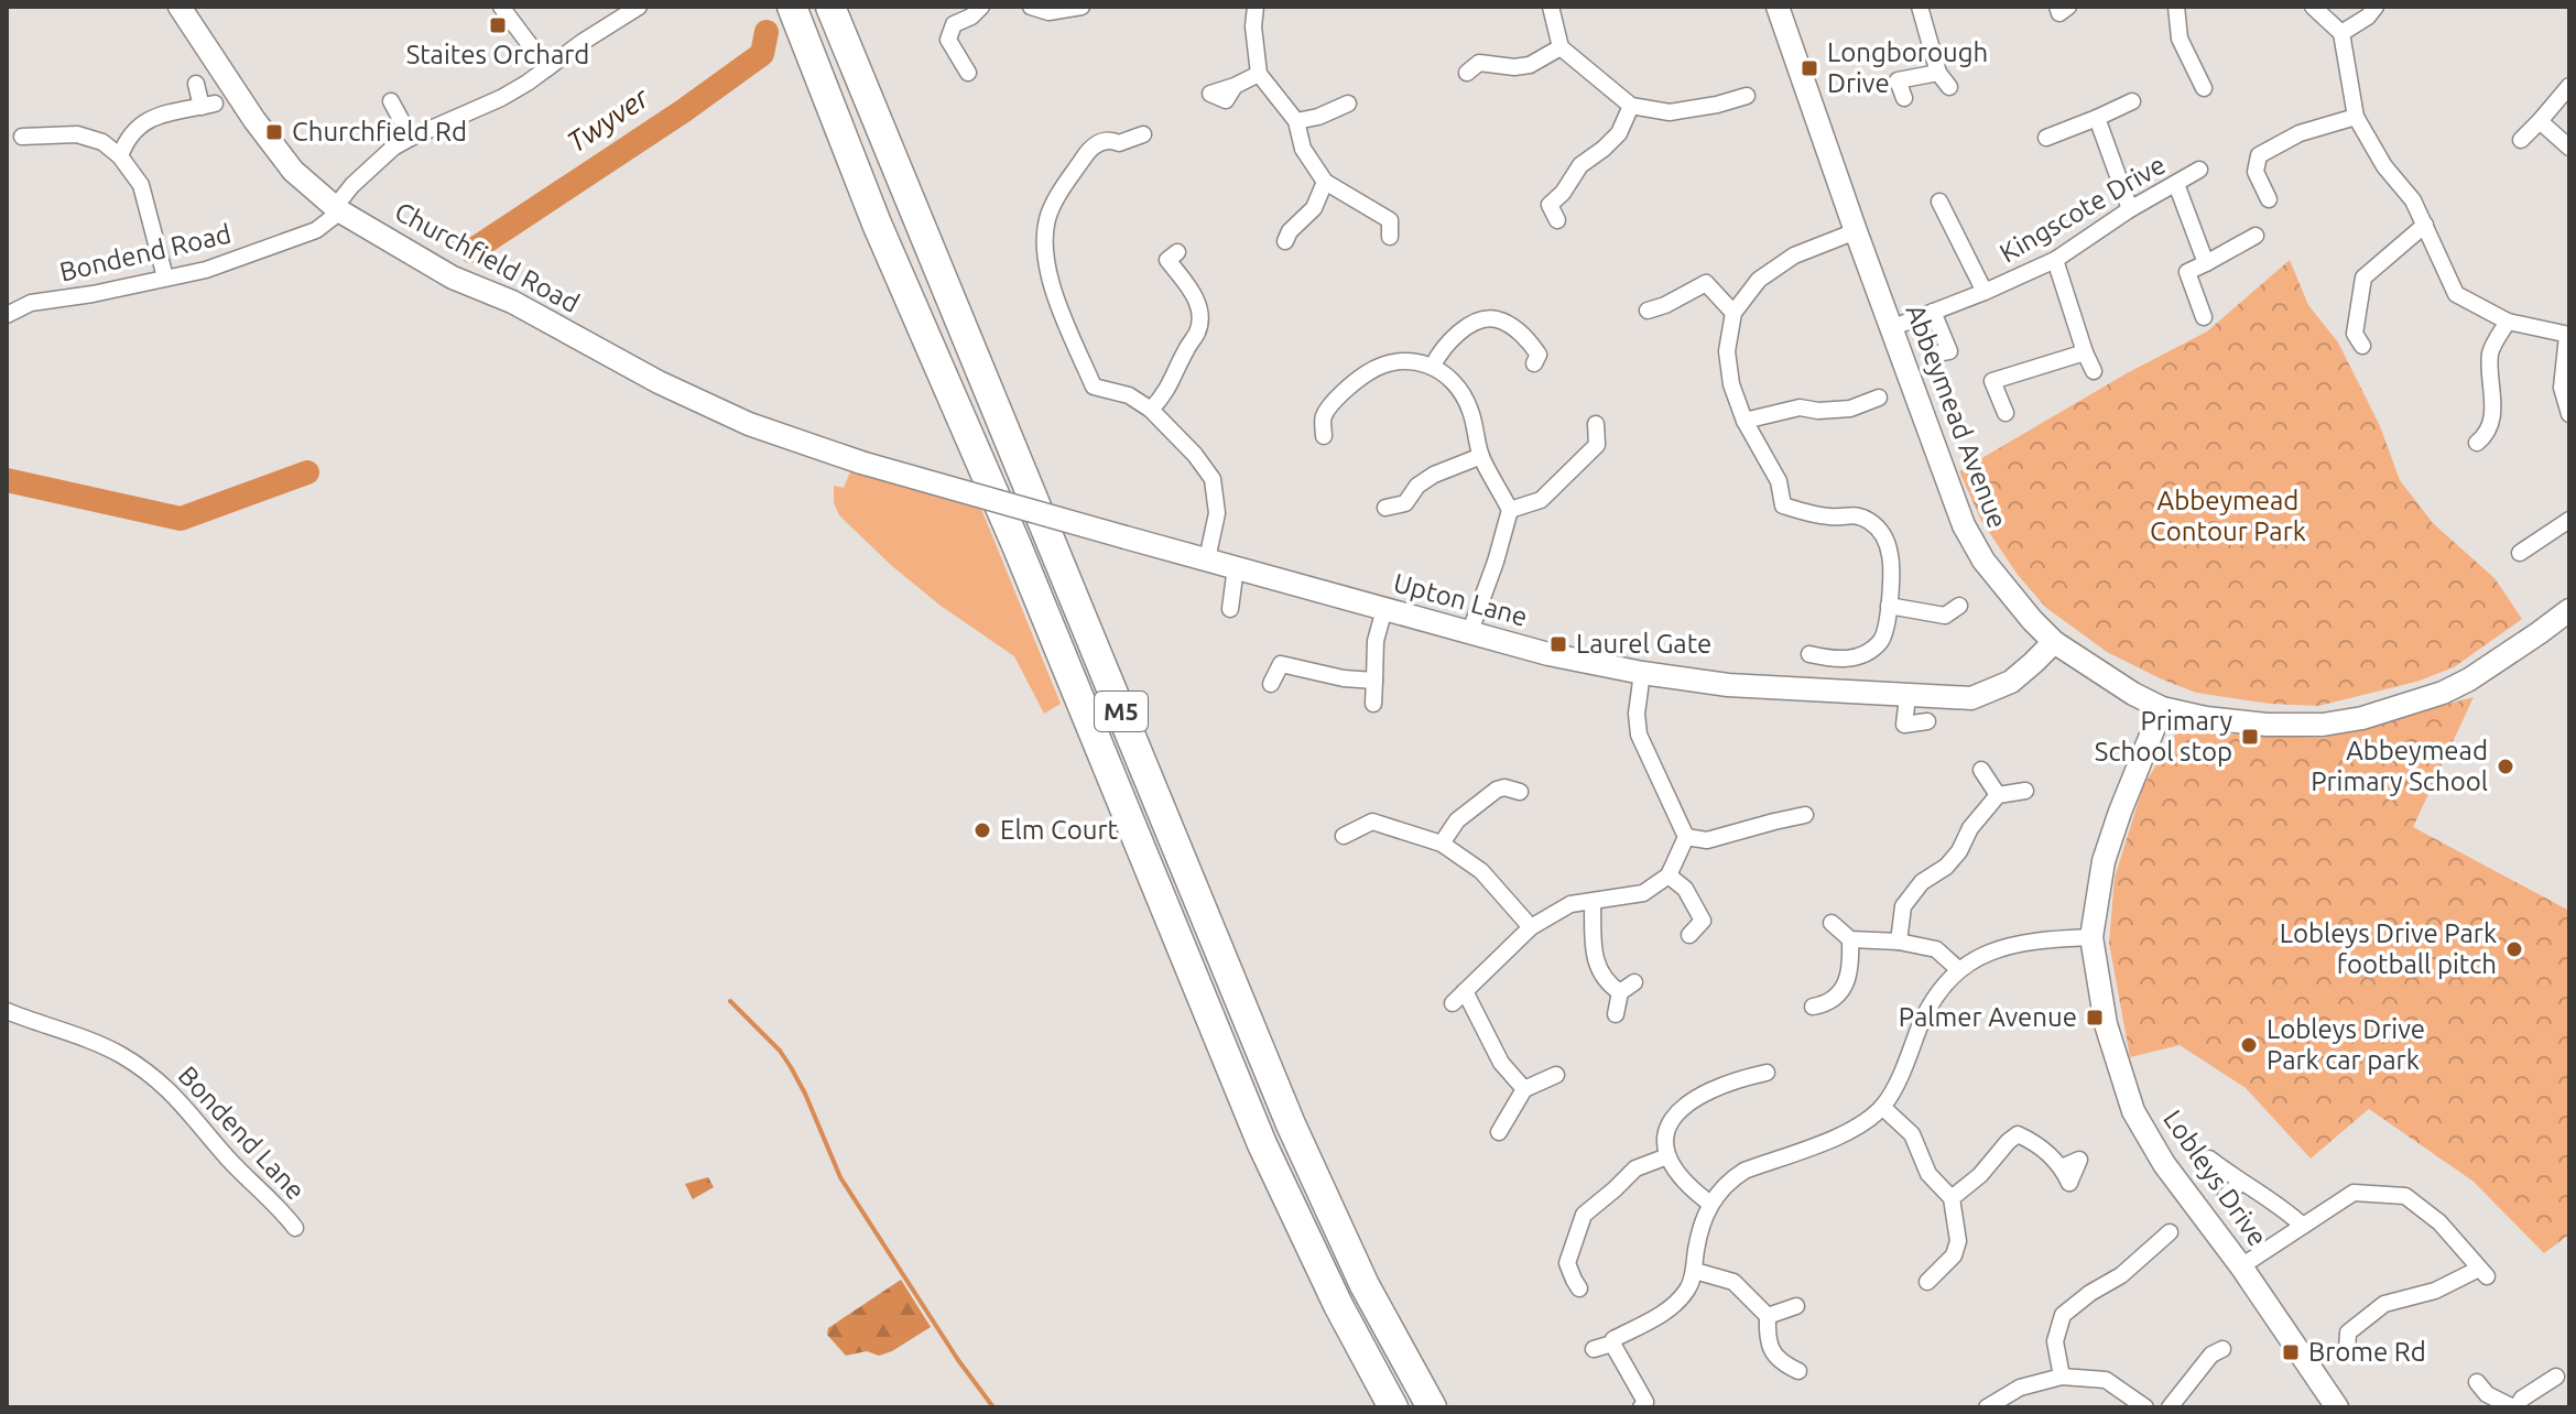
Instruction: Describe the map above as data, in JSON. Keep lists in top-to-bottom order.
{
  "streets": {
    "highway": ["M5"],
    "street": [
      "Kingscote Drive",
      "Bondend Road",
      "Churchfield Road",
      "Abbeymead Avenue",
      "Upton Lane",
      "Bondend Lane",
      "Lobleys Drive"
    ]
  },
  "crossings": [
    ["Kingscote Drive", "Abbeymead Avenue"],
    ["Bondend Road", "Churchfield Road"],
    ["Churchfield Road", "Upton Lane"],
    ["Abbeymead Avenue", "Upton Lane"],
    ["Abbeymead Avenue", "Lobleys Drive"]
  ],
  "water": ["Twyver"],
  "parks": ["Abbeymead Contour Park"],
  "places": {
    "transit": [
      "Staites Orchard",
      "Longborough Drive",
      "Churchfield Rd",
      "Laurel Gate",
      "Primary School stop",
      "Palmer Avenue",
      "Brome Rd"
    ],
    "other": [
      "Abbeymead Primary School",
      "Elm Court",
      "Lobleys Drive Park football pitch",
      "Lobleys Drive Park car park"
    ]
  }
}
